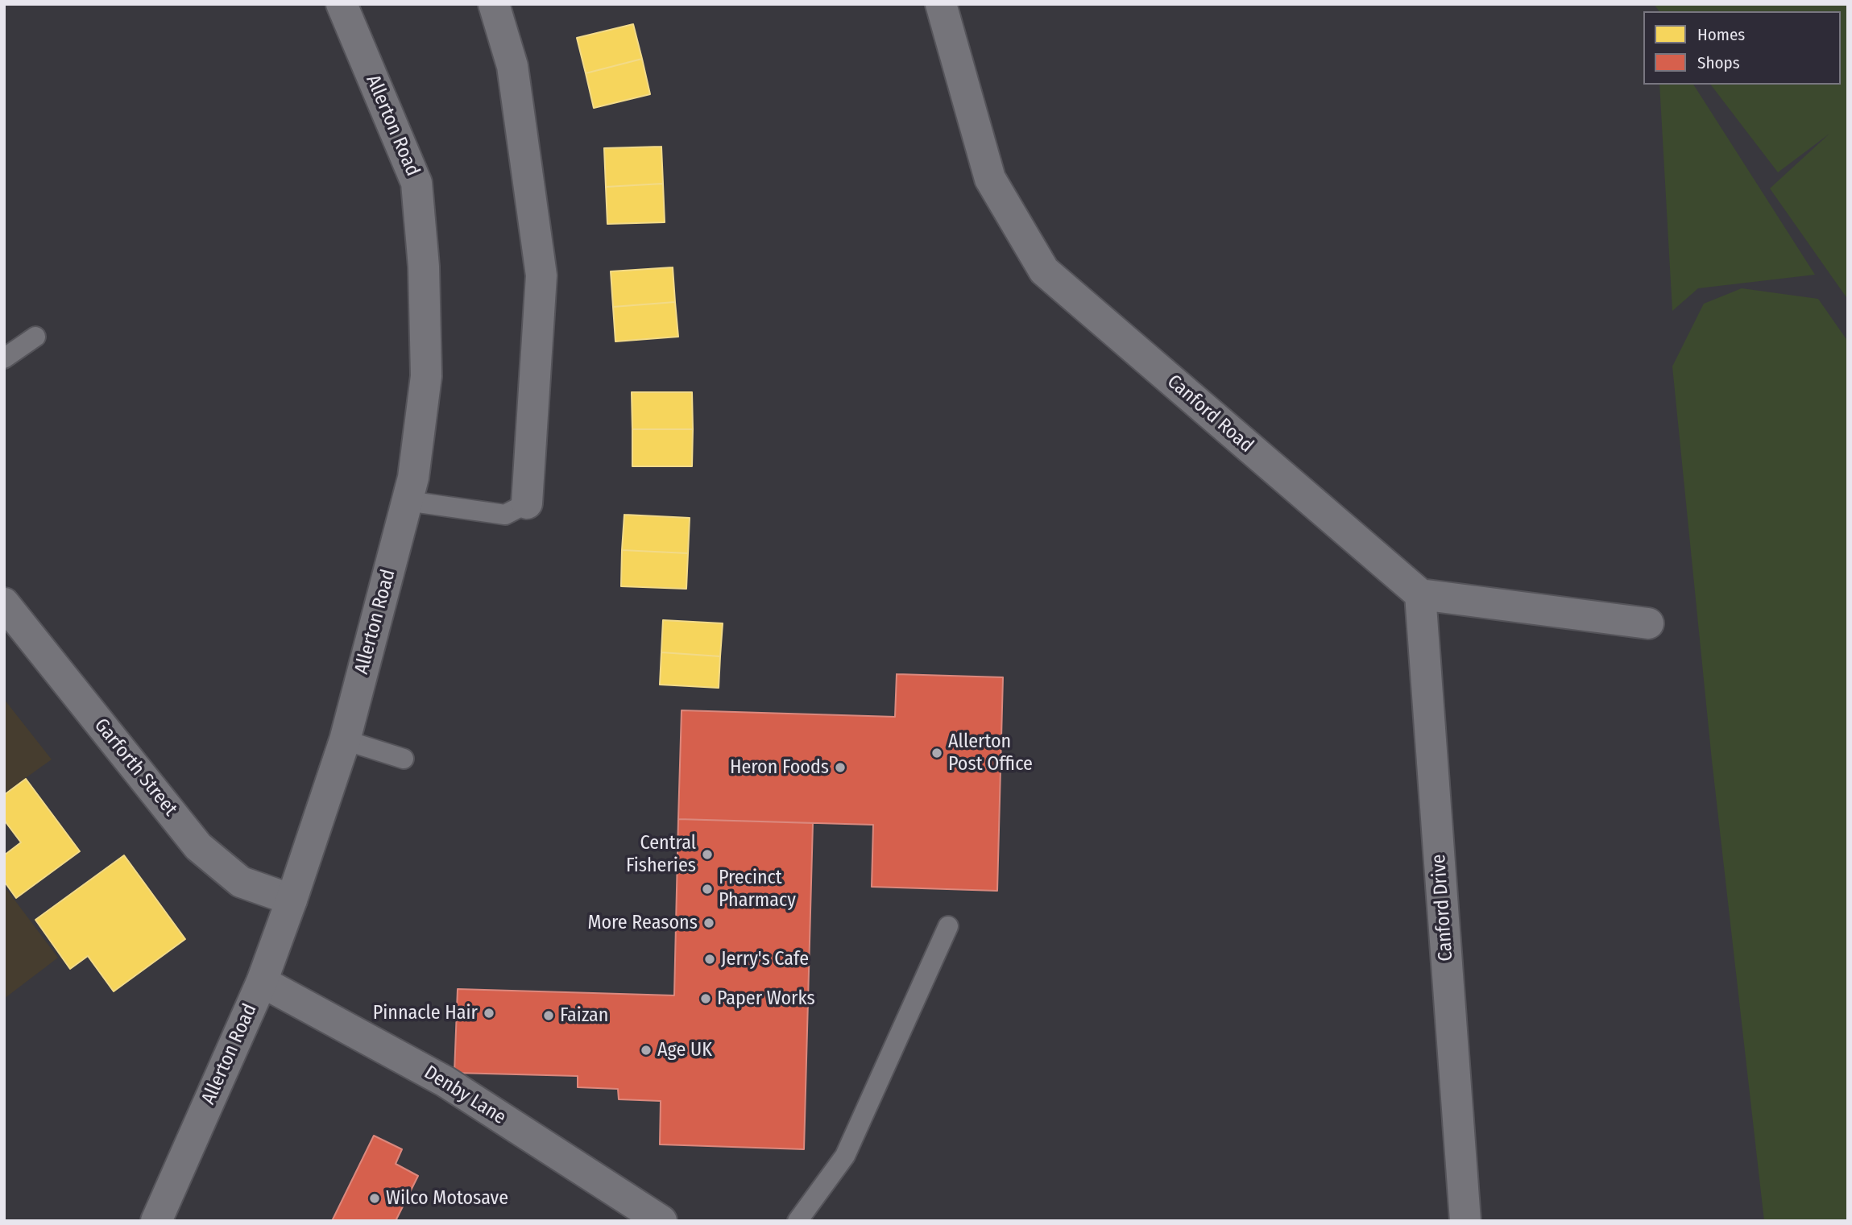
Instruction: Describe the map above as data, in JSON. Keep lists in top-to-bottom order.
{
  "streets": {
    "street": [
      "Allerton Road",
      "Canford Road",
      "Garforth Street",
      "Canford Drive",
      "Denby Lane"
    ]
  },
  "crossings": [
    ["Allerton Road", "Garforth Street"],
    ["Allerton Road", "Denby Lane"],
    ["Canford Road", "Canford Drive"]
  ],
  "places": [
    "Allerton Post Office",
    "Heron Foods",
    "Central Fisheries",
    "Precinct Pharmacy",
    "More Reasons",
    "Jerry's Cafe",
    "Paper Works",
    "Pinnacle Hair",
    "Faizan",
    "Age UK",
    "Wilco Motosave"
  ],
  "legend": ["Homes", "Shops"]
}
